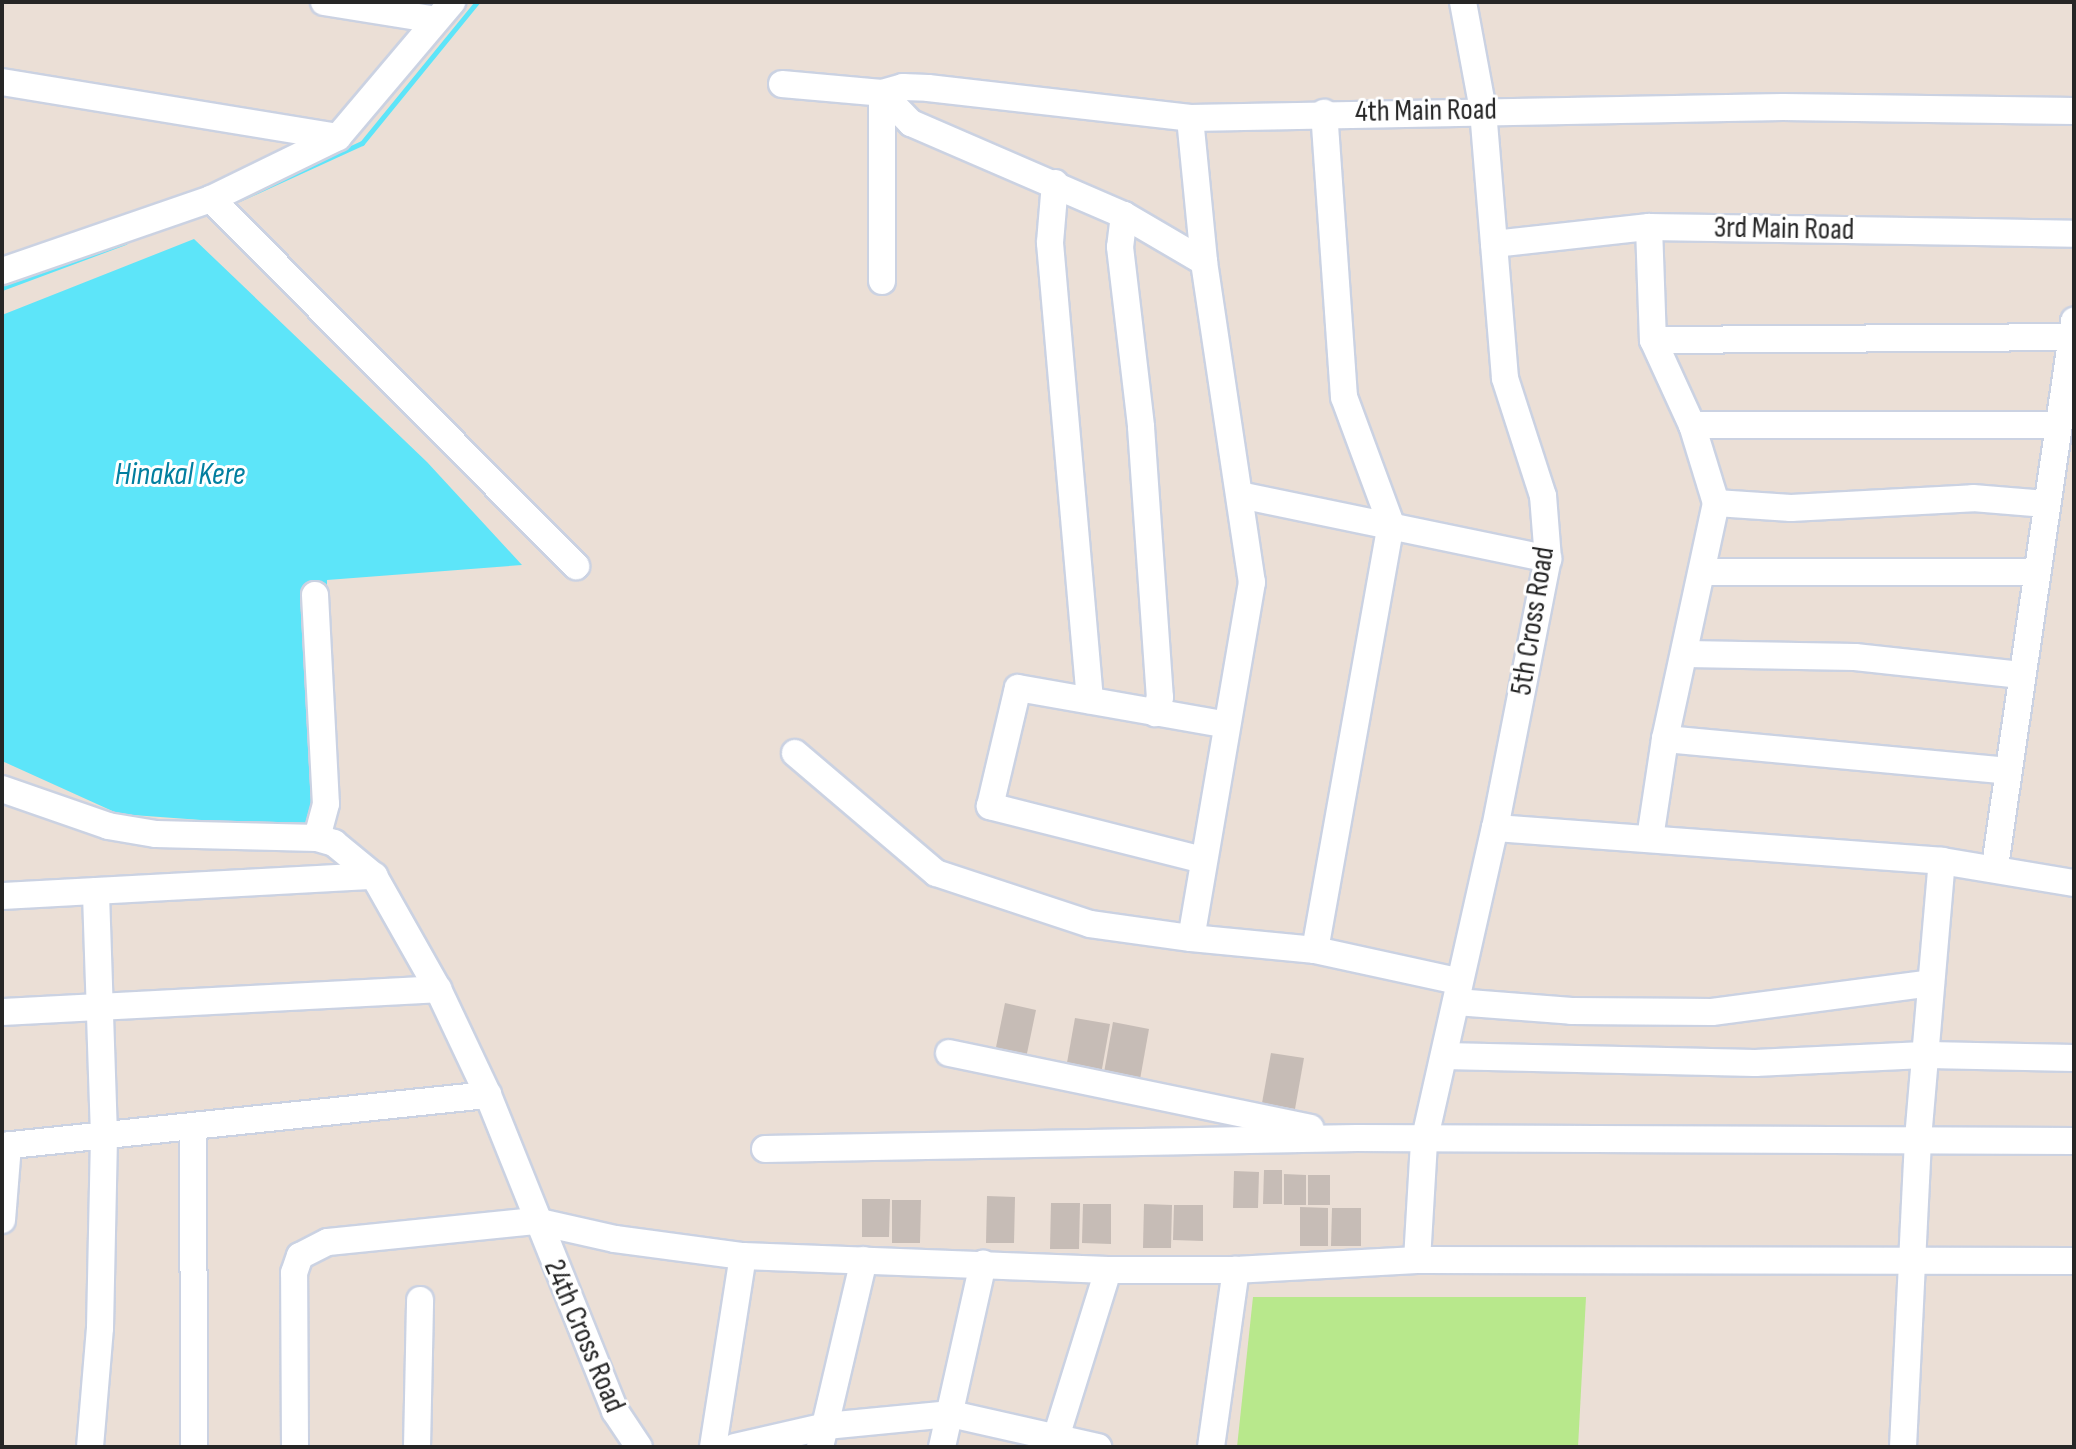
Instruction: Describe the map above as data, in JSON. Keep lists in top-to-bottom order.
{
  "streets": {
    "street": [
      "4th Main Road",
      "3rd Main Road",
      "5th Cross Road",
      "24th Cross Road"
    ]
  },
  "crossings": [
    ["4th Main Road", "5th Cross Road"],
    ["3rd Main Road", "5th Cross Road"]
  ],
  "water": ["Hinakal Kere"]
}
